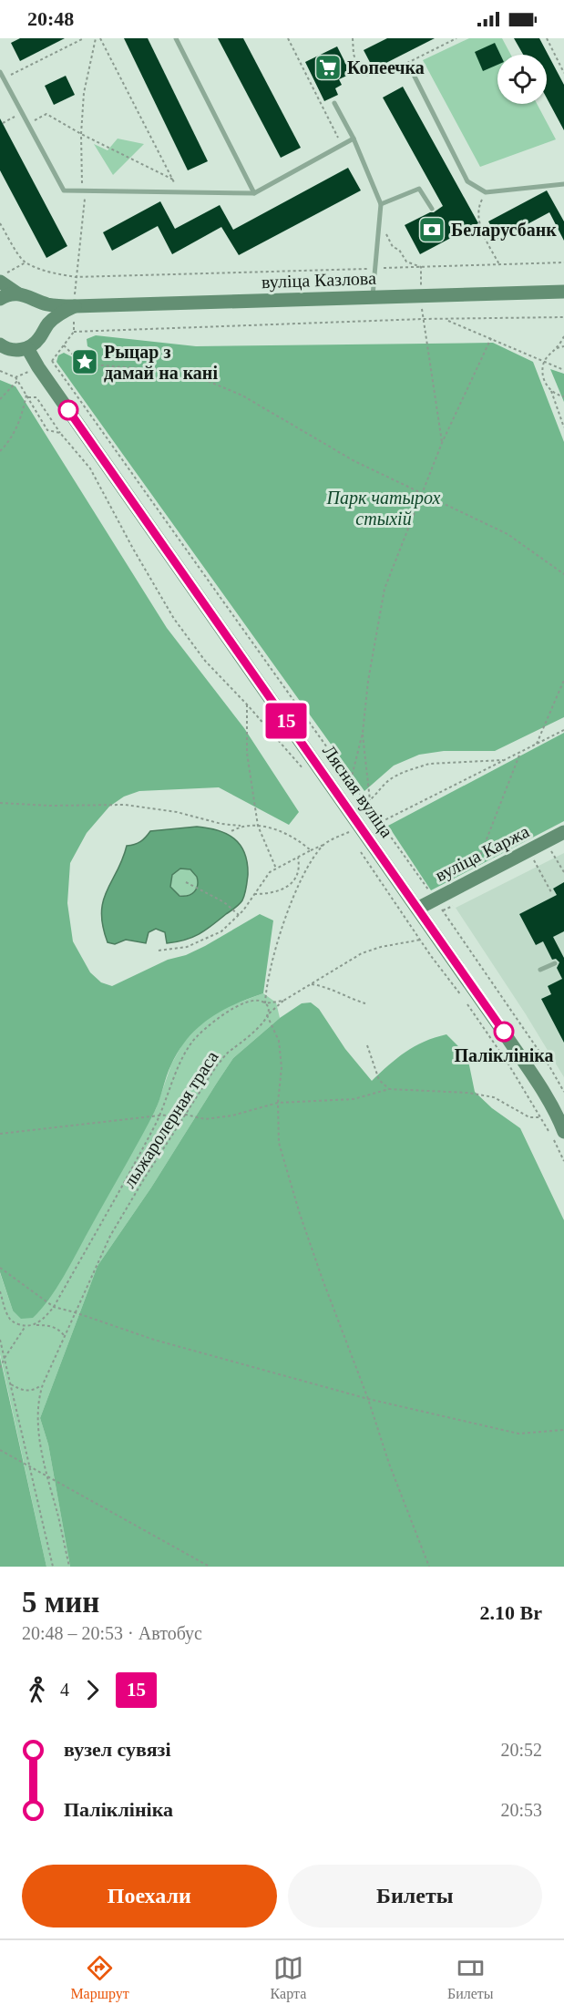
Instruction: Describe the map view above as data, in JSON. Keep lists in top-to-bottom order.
{
  "streets": {
    "main road": ["вуліца Казлова", "Лясная вуліца", "вуліца Каржа"],
    "path": ["лыжаролерная траса"]
  },
  "crossings": [
    ["Лясная вуліца", "вуліца Каржа"]
  ],
  "parks": ["Парк чатырох стыхій"],
  "places": {
    "supermarket": ["Копеечка"],
    "bank": ["Беларусбанк"],
    "place": ["Рыцар з дамай на кані"],
    "other": ["Паліклініка"]
  },
  "lines": ["bus line 15"],
  "page": {
    "status": "20:48",
    "on_map": "15",
    "heading": ["5 мин", "20:48 – 20:53 · Автобус", "2.10 Br"],
    "legs": ["4", "15"],
    "list": [
      {
        "name": "вузел сувязі",
        "value": "20:52"
      },
      {
        "name": "Паліклініка",
        "value": "20:53"
      }
    ],
    "buttons": ["Поехали", "Билеты"],
    "tabs": ["Маршрут", "Карта", "Билеты"]
  }
}
